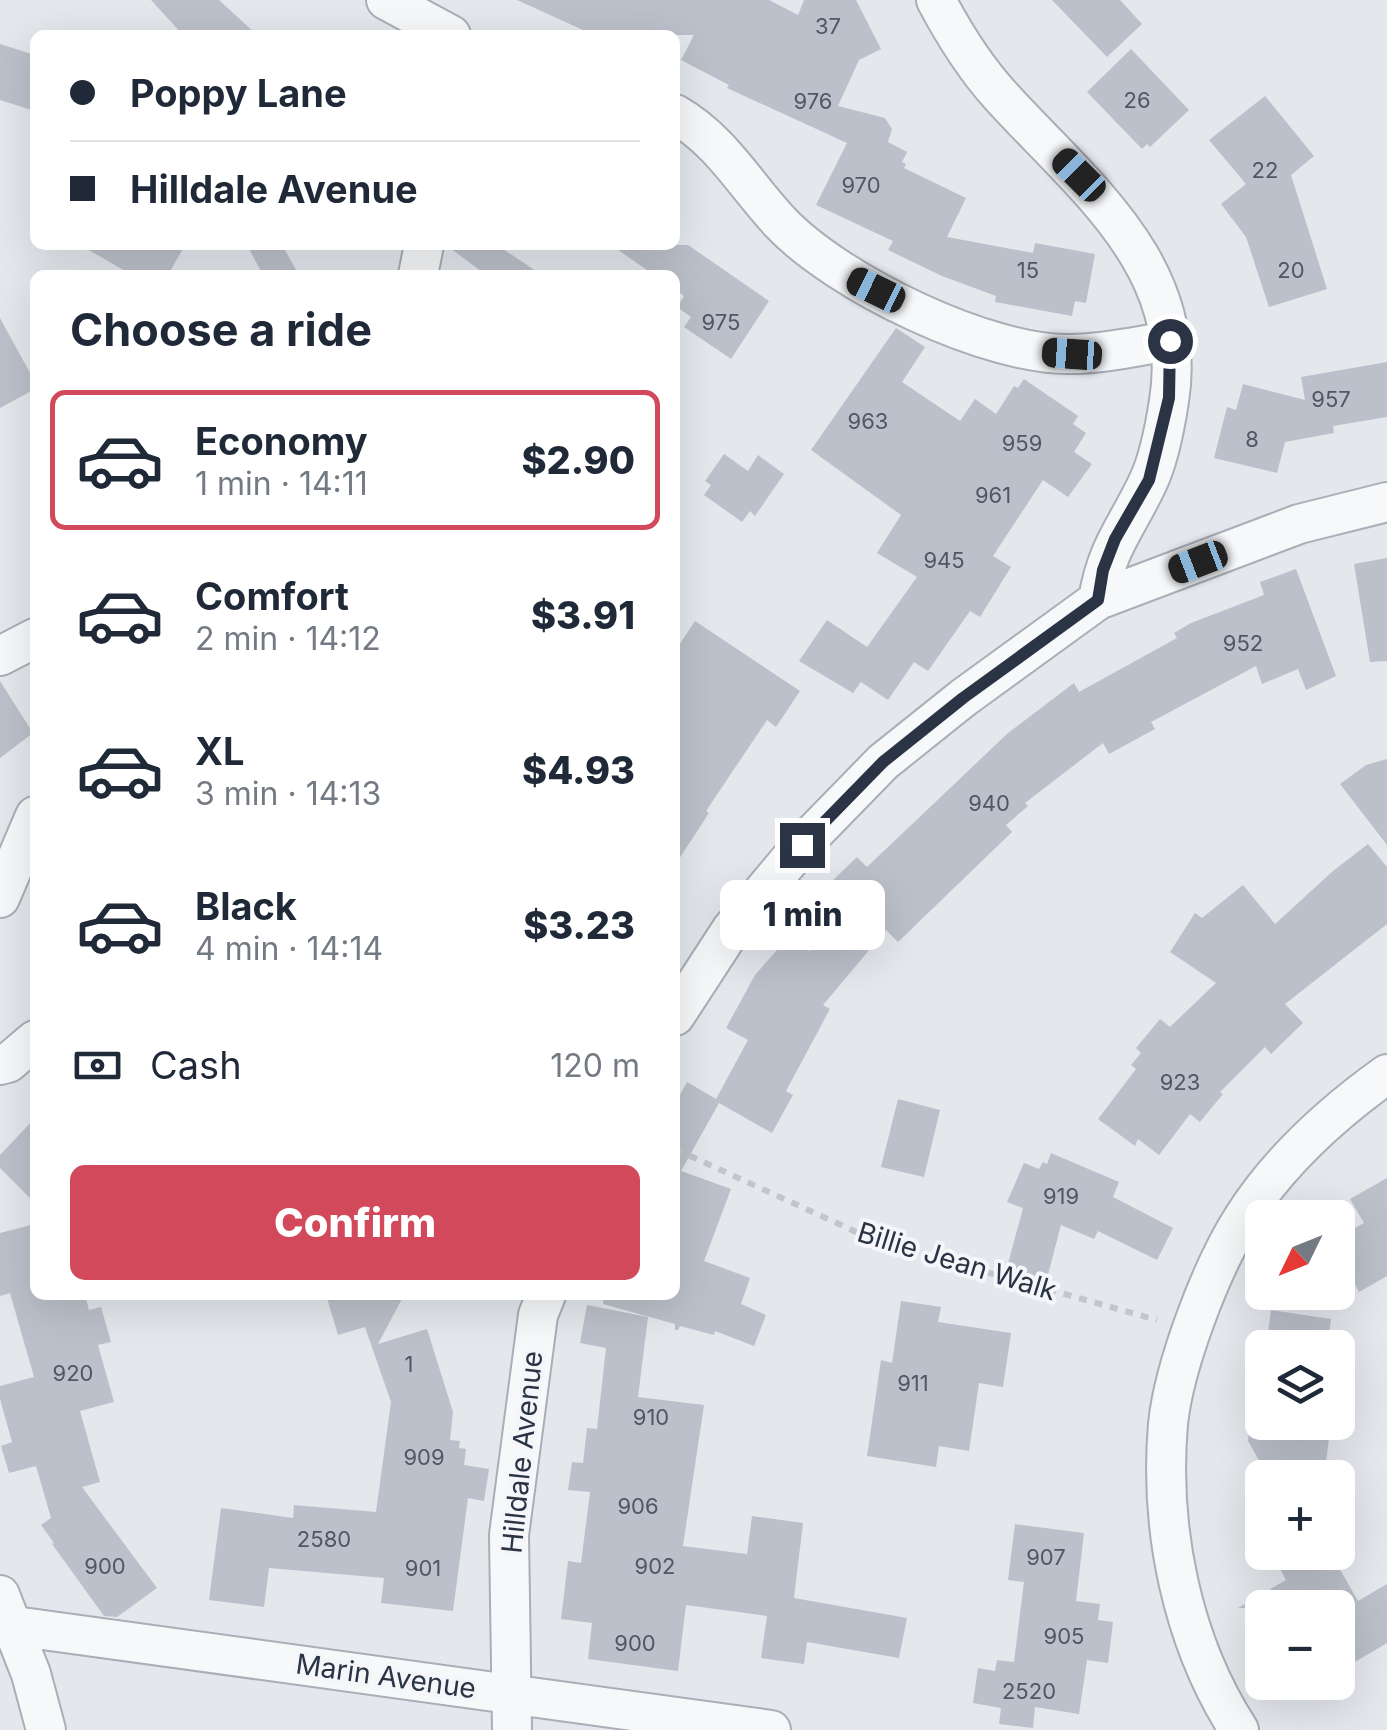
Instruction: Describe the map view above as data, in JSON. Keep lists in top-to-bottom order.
{
  "streets": {
    "street": ["Hilldale Avenue", "Marin Avenue"],
    "path": ["Billie Jean Walk"]
  },
  "crossings": [
    ["Hilldale Avenue", "Marin Avenue"]
  ],
  "house_numbers": [
    "37",
    "26",
    "976",
    "22",
    "970",
    "15",
    "20",
    "975",
    "957",
    "963",
    "8",
    "959",
    "961",
    "945",
    "952",
    "940",
    "923",
    "919",
    "1",
    "920",
    "911",
    "910",
    "909",
    "906",
    "2580",
    "907",
    "900",
    "902",
    "901",
    "905",
    "900",
    "2520"
  ],
  "north": "bottom left",
  "page": {
    "banner": ["Poppy Lane", "Hilldale Avenue"],
    "heading": "Choose a ride",
    "list": [
      {
        "name": "Economy",
        "note": "1 min · 14:11",
        "value": "$2.90"
      },
      {
        "name": "Comfort",
        "note": "2 min · 14:12",
        "value": "$3.91"
      },
      {
        "name": "XL",
        "note": "3 min · 14:13",
        "value": "$4.93"
      },
      {
        "name": "Black",
        "note": "4 min · 14:14",
        "value": "$3.23"
      }
    ],
    "bubble": "1 min",
    "pay": ["Cash", "120 m"],
    "buttons": "Confirm",
    "map_buttons": ["+", "−"]
  }
}
